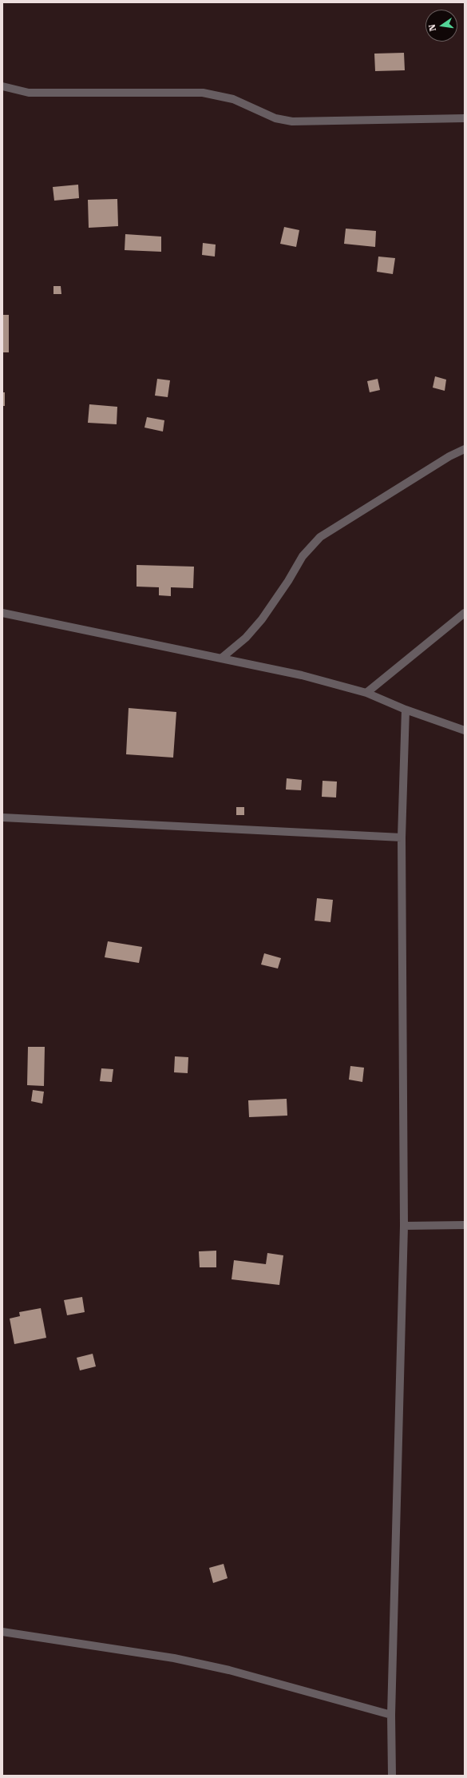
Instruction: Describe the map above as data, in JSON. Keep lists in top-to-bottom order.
{
  "north": "left"
}
